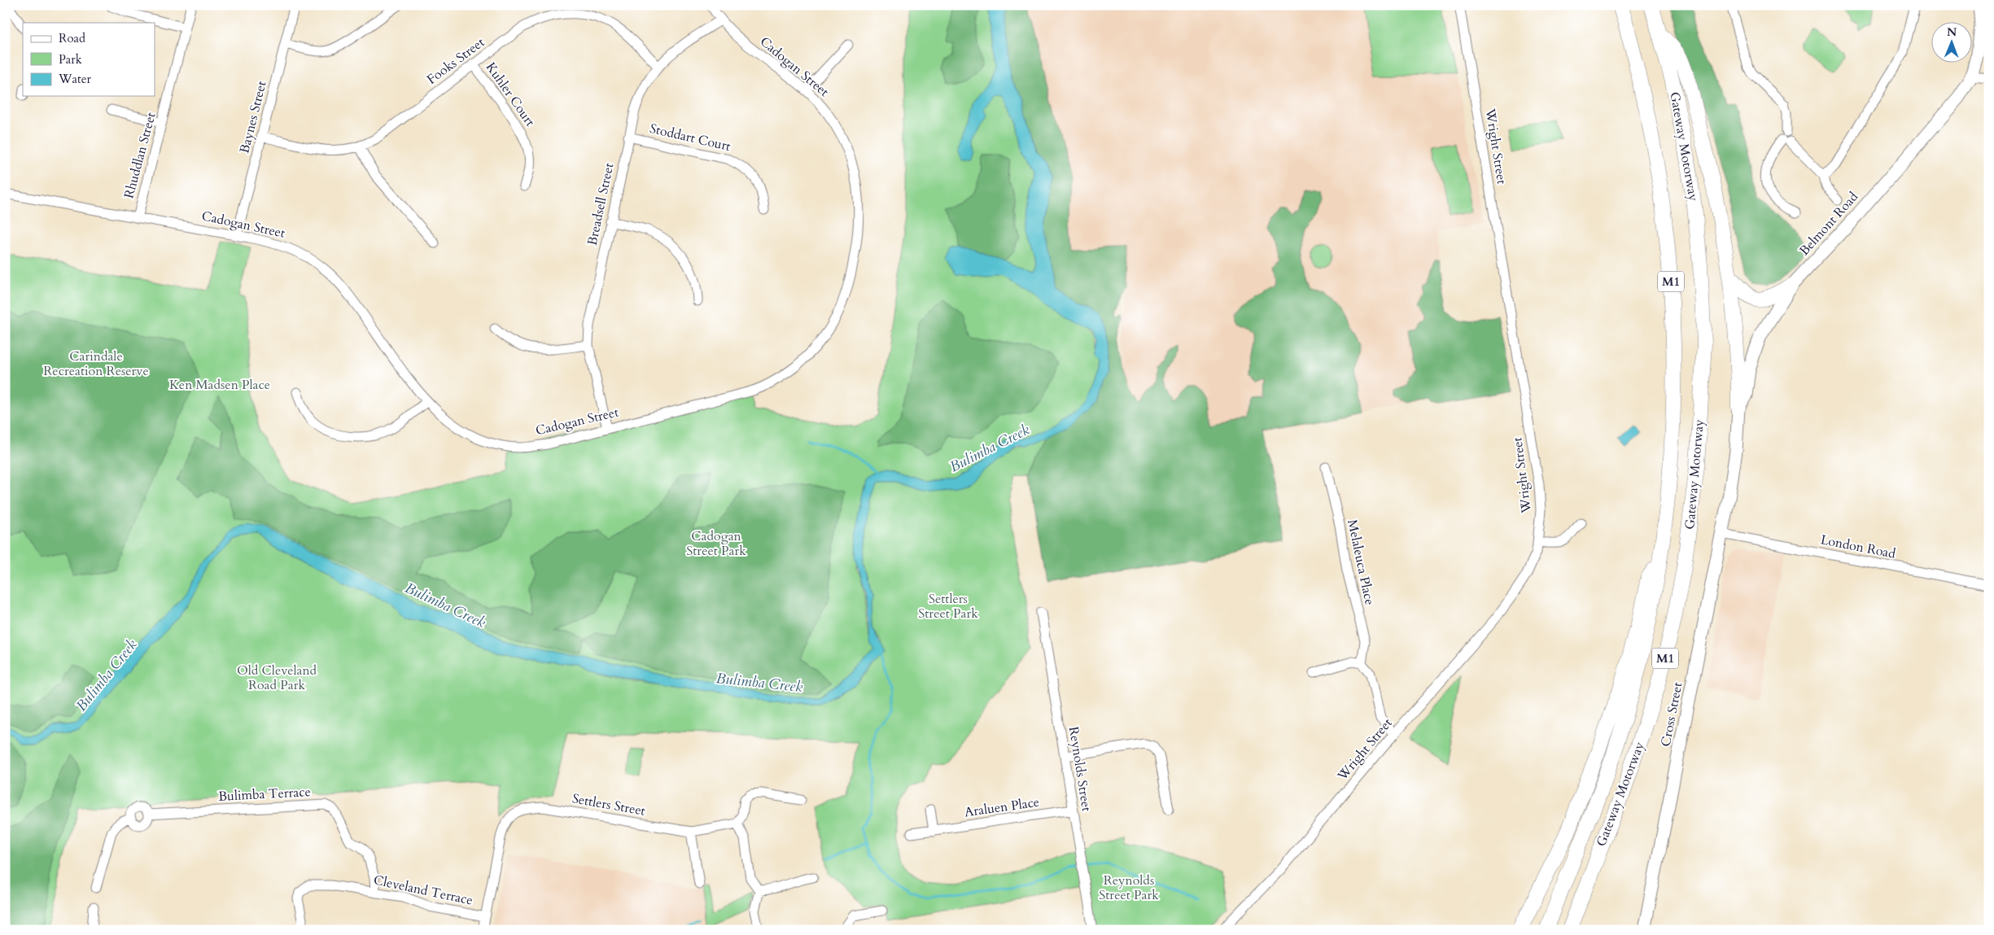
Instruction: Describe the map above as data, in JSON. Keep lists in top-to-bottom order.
{
  "streets": {
    "highway": ["Gateway Motorway", "M1"],
    "main road": ["Belmont Road", "Cross Street"],
    "street": [
      "Fooks Street",
      "Cadogan Street",
      "Kuhler Court",
      "Baynes Street",
      "Stoddart Court",
      "Wright Street",
      "Rhuddlan Street",
      "Breadsell Street",
      "London Road",
      "Melaleuca Place",
      "Reynolds Street",
      "Bulimba Terrace",
      "Settlers Street",
      "Araluen Place",
      "Cleveland Terrace"
    ]
  },
  "crossings": [
    ["Fooks Street", "Kuhler Court"],
    ["Fooks Street", "Baynes Street"],
    ["Fooks Street", "Breadsell Street"],
    ["Cadogan Street", "Baynes Street"],
    ["Cadogan Street", "Rhuddlan Street"],
    ["Cadogan Street", "Breadsell Street"],
    ["Stoddart Court", "Breadsell Street"],
    ["Belmont Road", "Cross Street"],
    ["London Road", "Cross Street"],
    ["Reynolds Street", "Araluen Place"],
    ["Bulimba Terrace", "Cleveland Terrace"],
    ["Settlers Street", "Cleveland Terrace"]
  ],
  "water": ["Bulimba Creek"],
  "parks": [
    "Carindale Recreation Reserve",
    "Ken Madsen Place",
    "Cadogan Street Park",
    "Settlers Street Park",
    "Old Cleveland Road Park",
    "Reynolds Street Park"
  ],
  "legend": ["Road", "Park", "Water"],
  "north": "top"
}
